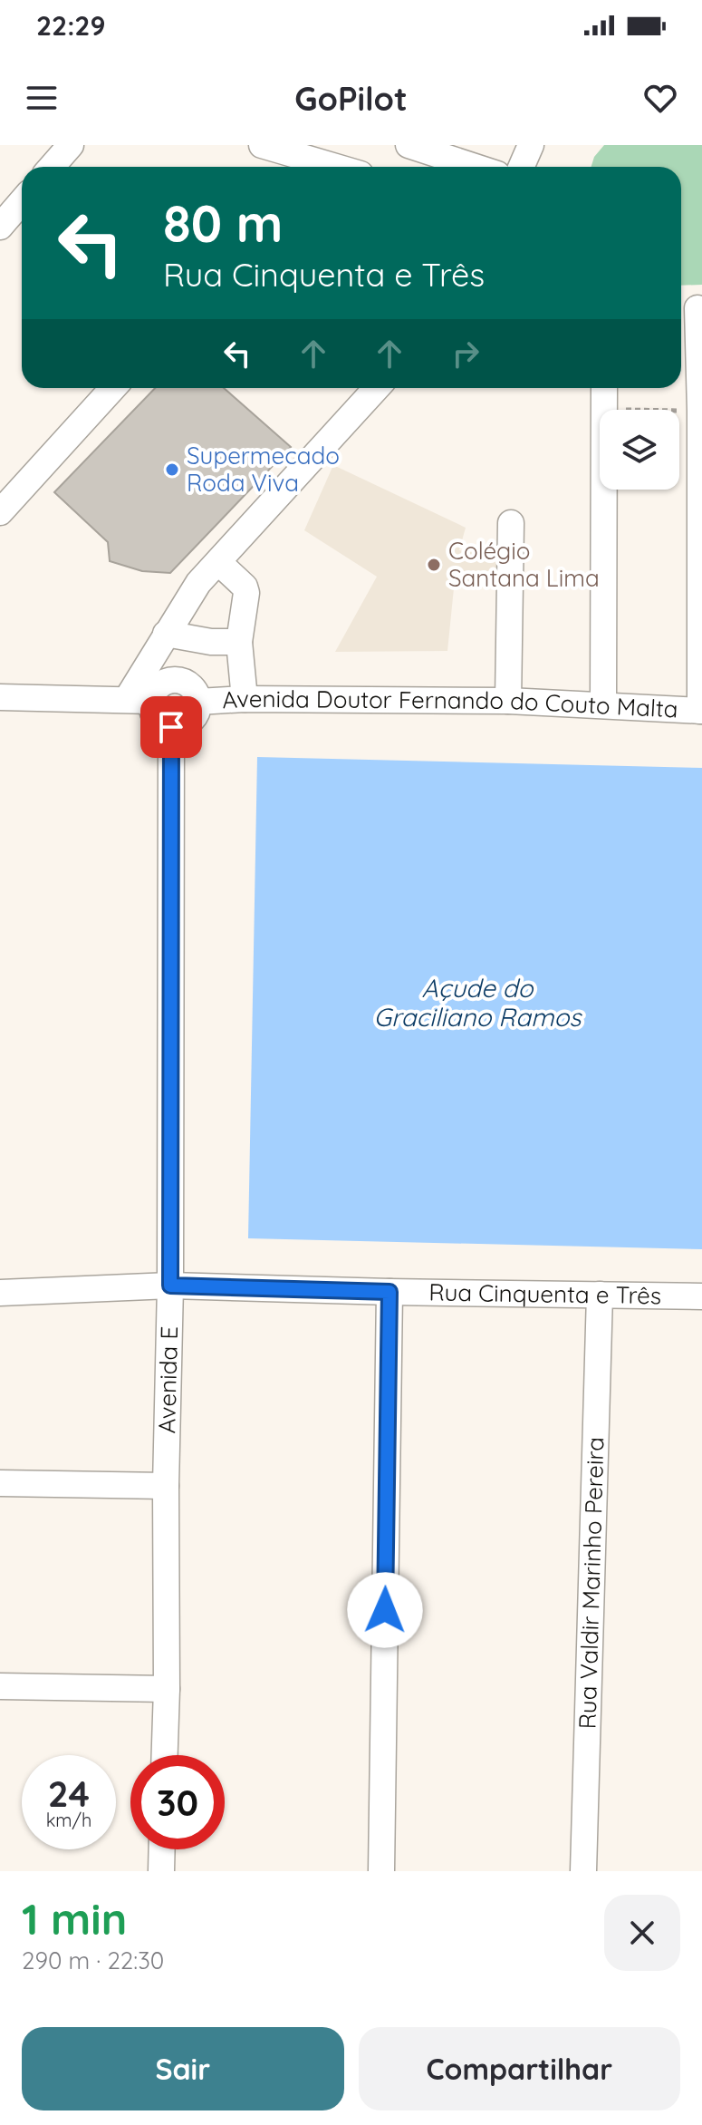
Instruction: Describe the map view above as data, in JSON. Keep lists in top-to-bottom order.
{
  "streets": {
    "street": [
      "Avenida Doutor Fernando do Couto Malta",
      "Rua Cinquenta e Três",
      "Avenida E",
      "Rua Valdir Marinho Pereira"
    ]
  },
  "crossings": [
    ["Avenida Doutor Fernando do Couto Malta", "Avenida E"],
    ["Rua Cinquenta e Três", "Avenida E"],
    ["Rua Cinquenta e Três", "Rua Valdir Marinho Pereira"]
  ],
  "water": ["Açude do Graciliano Ramos"],
  "places": ["Supermecado Roda Viva", "Colégio Santana Lima"],
  "page": {
    "status": "22:29",
    "header": "GoPilot",
    "turn": ["80 m", "Rua Cinquenta e Três"],
    "speed": "24 km/h",
    "limit": "30",
    "heading": ["1 min", "290 m · 22:30"],
    "buttons": ["Sair", "Compartilhar"]
  }
}
